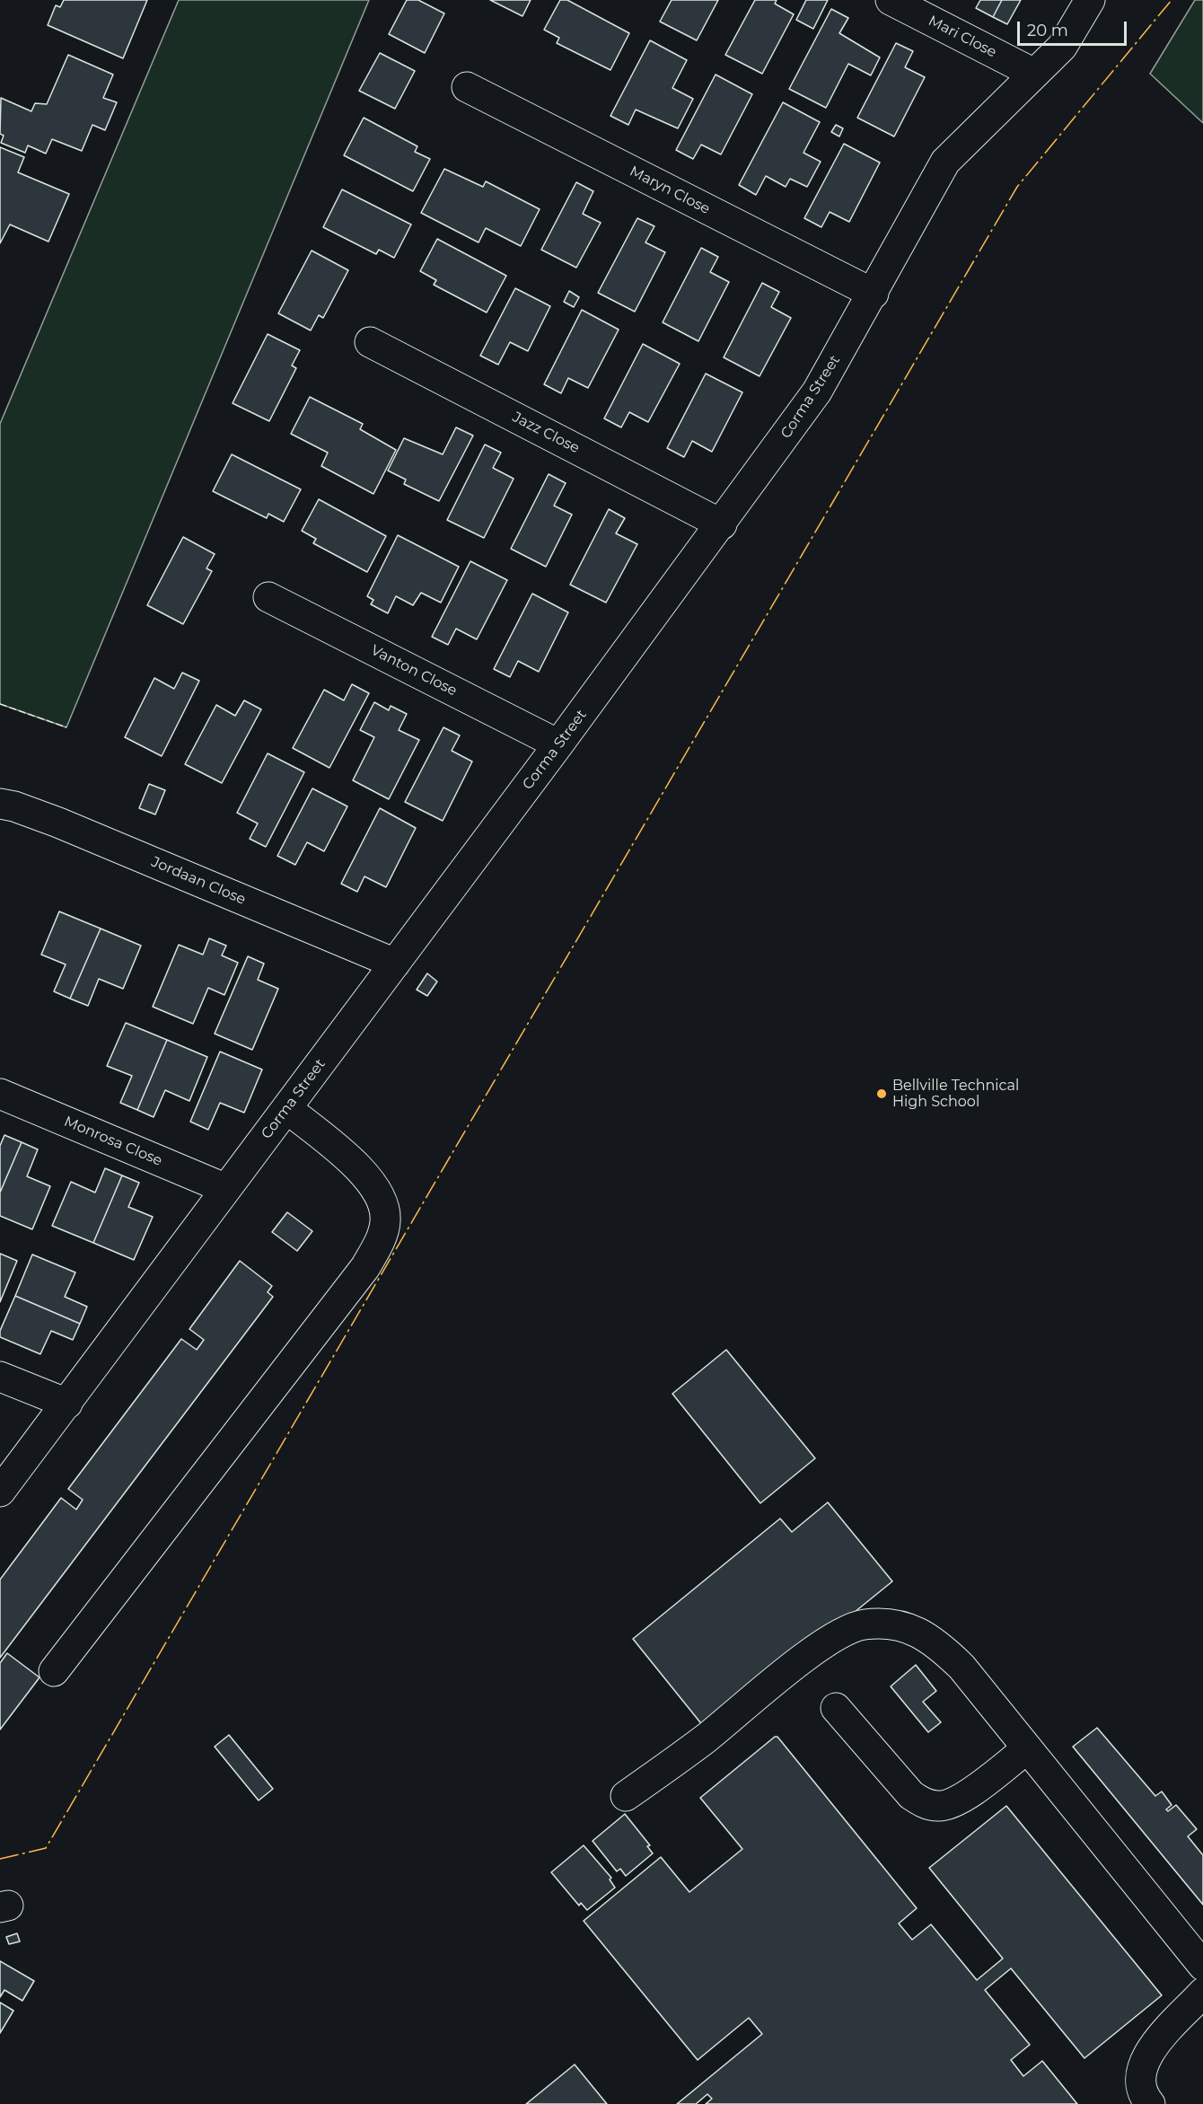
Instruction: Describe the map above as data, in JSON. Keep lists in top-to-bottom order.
{
  "streets": {
    "street": [
      "Mari Close",
      "Maryn Close",
      "Corma Street",
      "Jazz Close",
      "Vanton Close",
      "Jordaan Close",
      "Monrosa Close"
    ]
  },
  "crossings": [
    ["Mari Close", "Corma Street"],
    ["Maryn Close", "Corma Street"],
    ["Corma Street", "Jazz Close"],
    ["Corma Street", "Vanton Close"],
    ["Corma Street", "Jordaan Close"],
    ["Corma Street", "Monrosa Close"]
  ],
  "places": ["Bellville Technical High School"],
  "scale_bar": "20 m"
}
